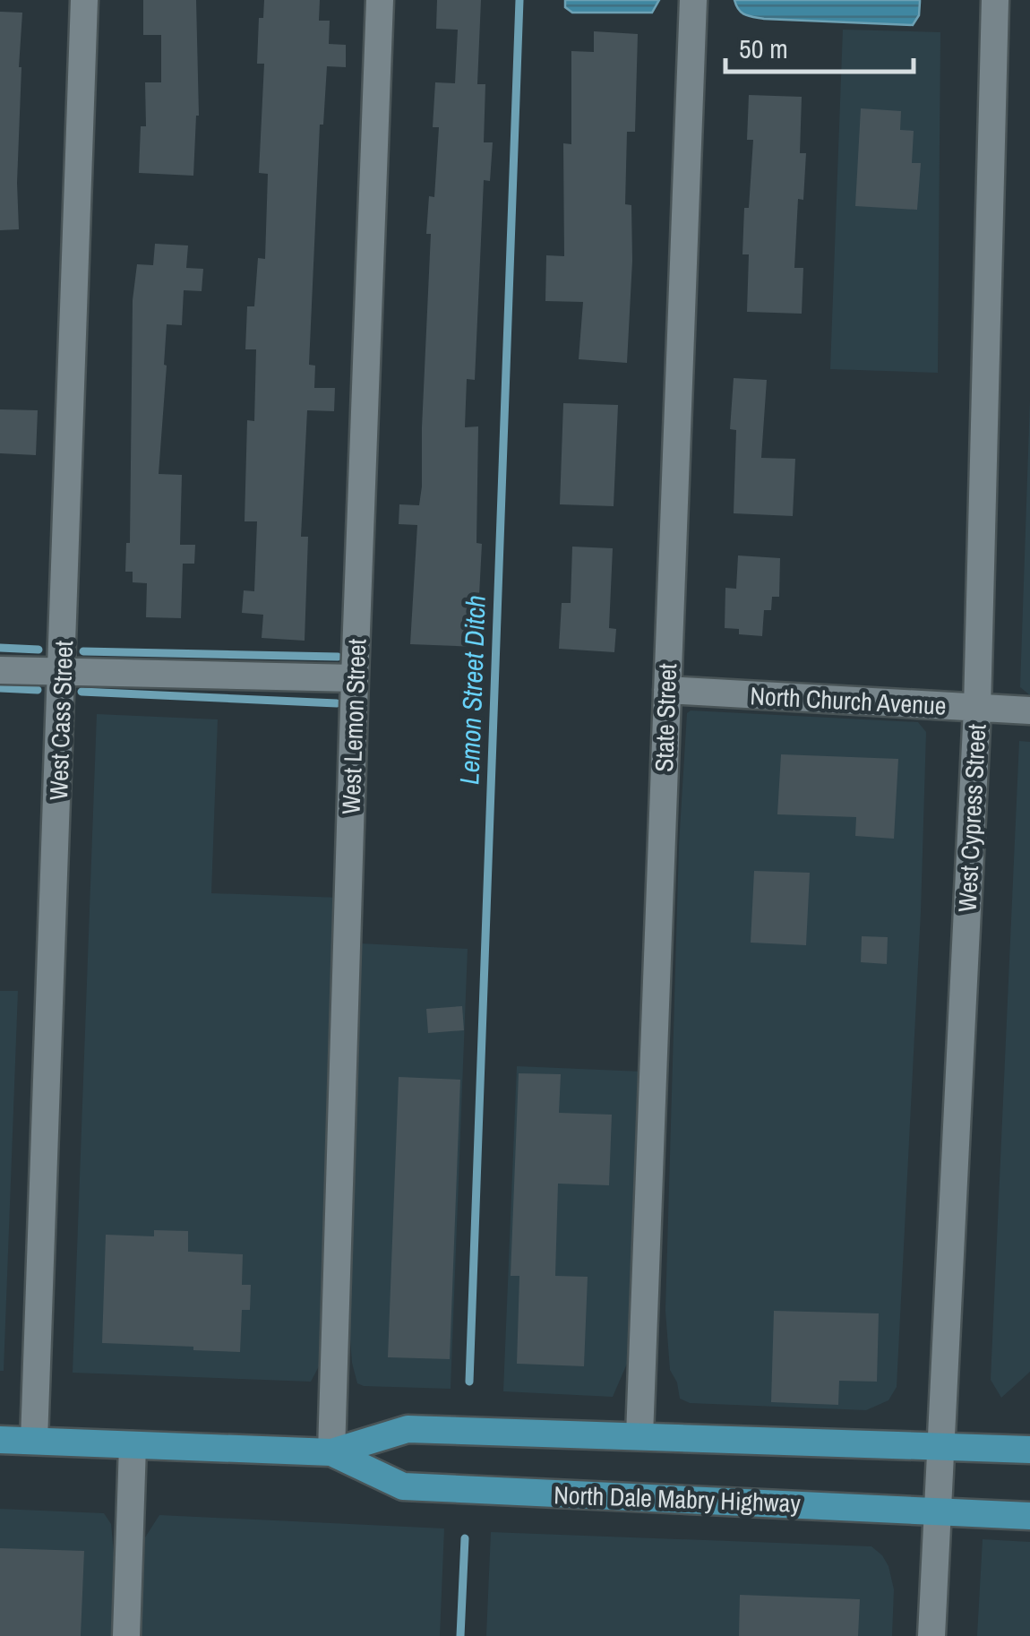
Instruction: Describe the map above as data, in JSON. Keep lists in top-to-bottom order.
{
  "streets": {
    "main road": ["North Dale Mabry Highway"],
    "street": [
      "North Church Avenue",
      "State Street",
      "West Cass Street",
      "West Lemon Street",
      "West Cypress Street"
    ]
  },
  "crossings": [
    ["North Church Avenue", "State Street"],
    ["North Church Avenue", "West Cypress Street"],
    ["State Street", "North Dale Mabry Highway"],
    ["West Cass Street", "North Dale Mabry Highway"],
    ["West Lemon Street", "North Dale Mabry Highway"],
    ["West Cypress Street", "North Dale Mabry Highway"]
  ],
  "water": ["Lemon Street Ditch"],
  "scale_bar": "50 m"
}
